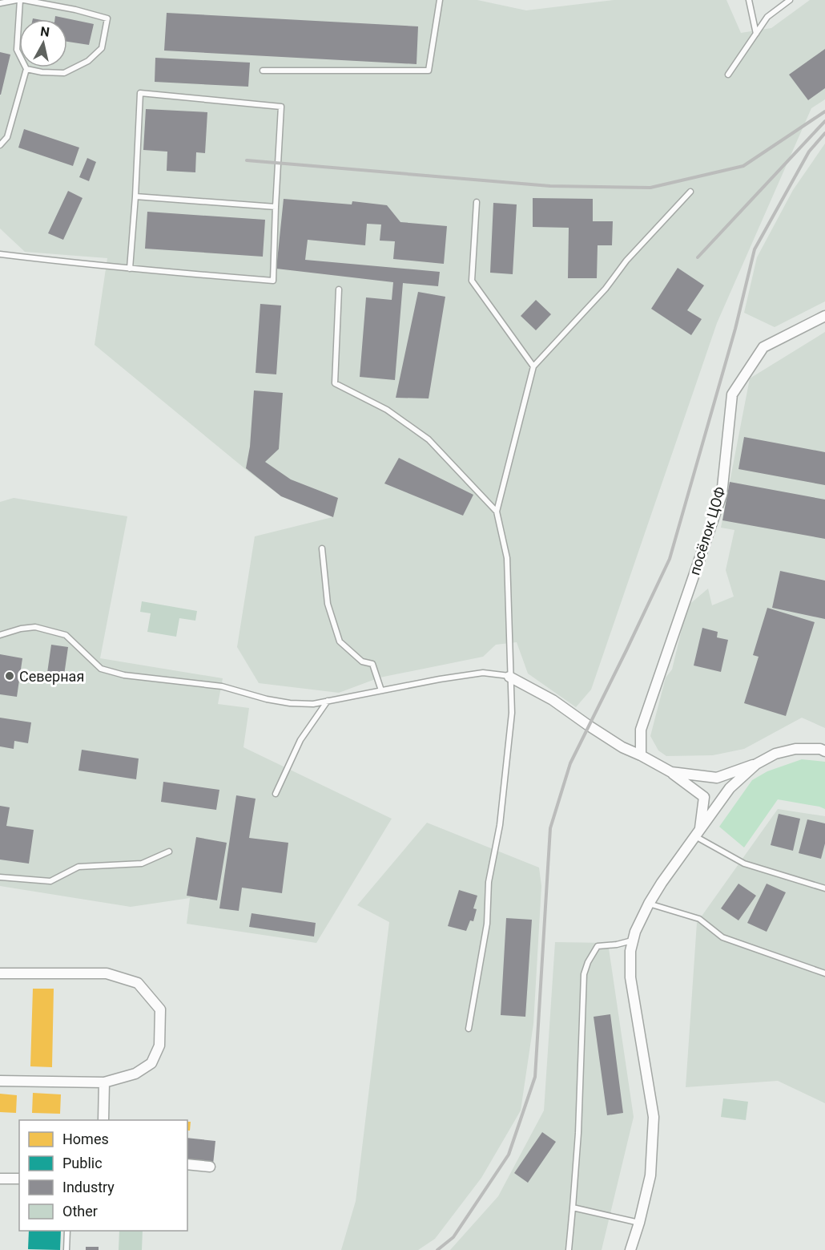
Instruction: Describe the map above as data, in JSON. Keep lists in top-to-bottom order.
{
  "streets": {
    "street": ["посёлок ЦОФ"]
  },
  "places": ["Северная"],
  "legend": [
    "Homes",
    "Public",
    "Industry",
    "Other"
  ],
  "north": "top"
}
